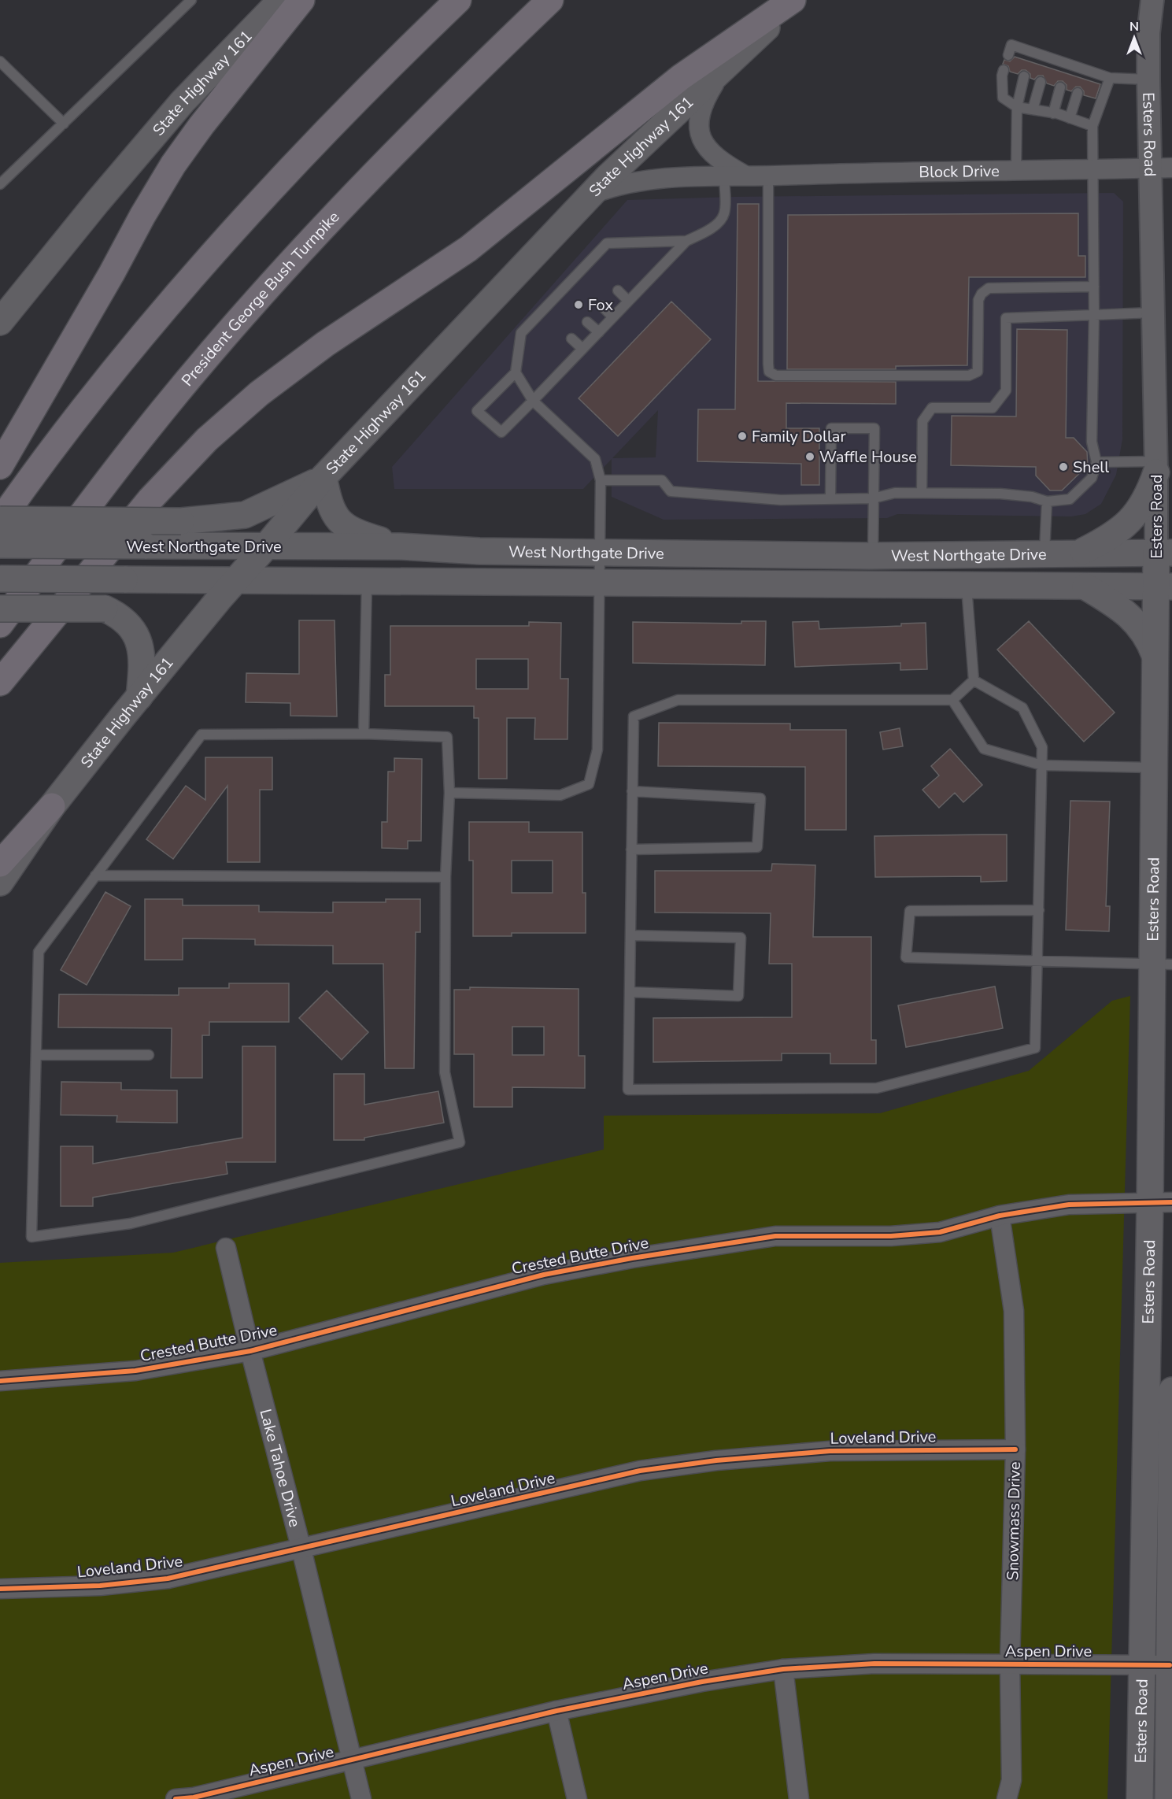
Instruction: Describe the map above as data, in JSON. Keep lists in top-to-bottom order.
{
  "streets": {
    "highway": ["President George Bush Turnpike"],
    "main road": ["State Highway 161", "Esters Road", "West Northgate Drive"],
    "street": [
      "Block Drive",
      "Crested Butte Drive",
      "Loveland Drive",
      "Lake Tahoe Drive",
      "Snowmass Drive",
      "Aspen Drive"
    ]
  },
  "crossings": [
    ["State Highway 161", "Block Drive"],
    ["State Highway 161", "West Northgate Drive"],
    ["Esters Road", "Block Drive"],
    ["Esters Road", "West Northgate Drive"],
    ["Esters Road", "Crested Butte Drive"],
    ["Esters Road", "Aspen Drive"],
    ["Crested Butte Drive", "Lake Tahoe Drive"],
    ["Crested Butte Drive", "Snowmass Drive"],
    ["Loveland Drive", "Lake Tahoe Drive"],
    ["Loveland Drive", "Snowmass Drive"],
    ["Lake Tahoe Drive", "Aspen Drive"],
    ["Snowmass Drive", "Aspen Drive"]
  ],
  "places": [
    "Fox",
    "Family Dollar",
    "Waffle House",
    "Shell"
  ],
  "north": "top"
}
